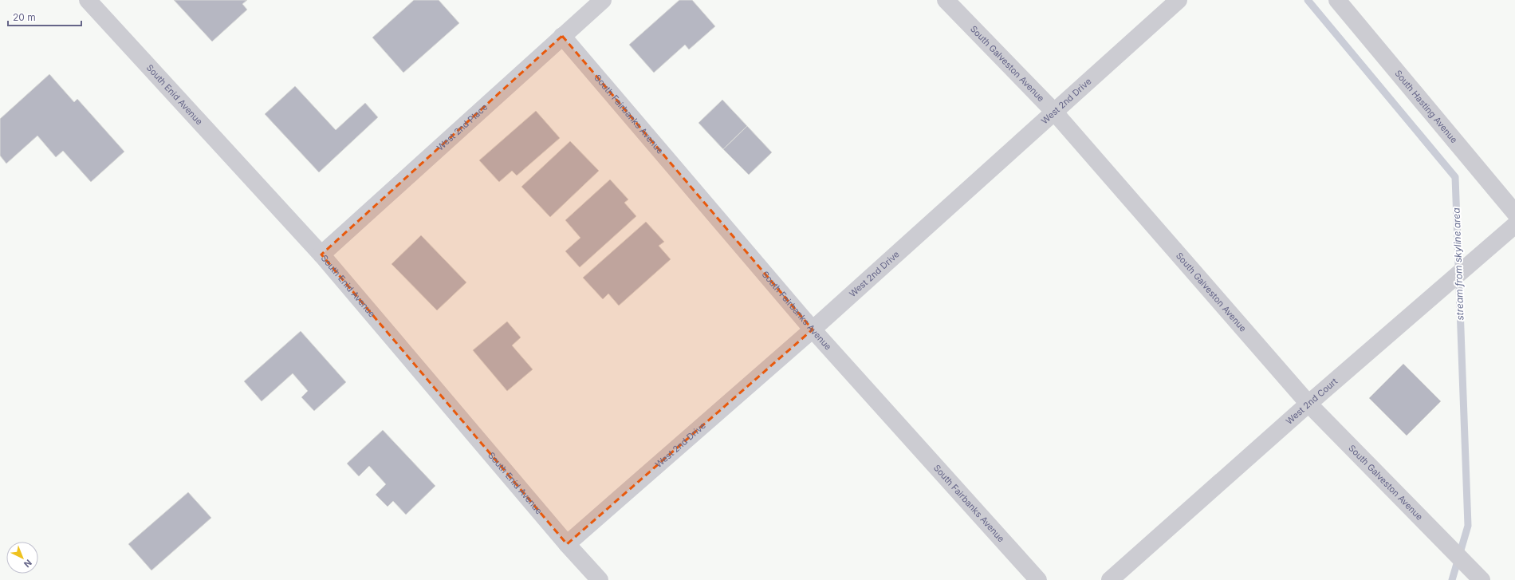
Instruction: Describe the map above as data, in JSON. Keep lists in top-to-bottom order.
{
  "streets": {
    "street": [
      "South Galveston Avenue",
      "South Enid Avenue",
      "West 2nd Drive",
      "South Hasting Avenue",
      "South Fairbanks Avenue",
      "West 2nd Place",
      "West 2nd Court"
    ]
  },
  "crossings": [
    ["South Galveston Avenue", "West 2nd Drive"],
    ["South Galveston Avenue", "West 2nd Court"],
    ["South Enid Avenue", "West 2nd Drive"],
    ["South Enid Avenue", "West 2nd Place"],
    ["West 2nd Drive", "South Fairbanks Avenue"],
    ["South Fairbanks Avenue", "West 2nd Place"]
  ],
  "water": ["stream from skyline area"],
  "scale_bar": "20 m",
  "north": "bottom right"
}
